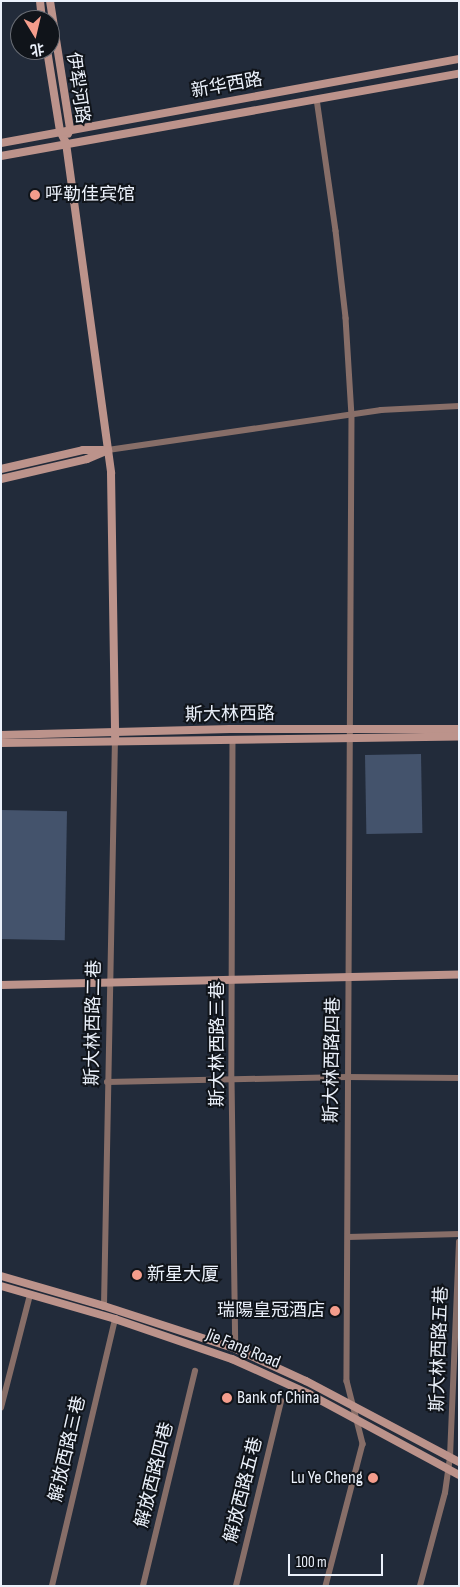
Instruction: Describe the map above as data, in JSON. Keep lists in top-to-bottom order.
{
  "streets": {
    "main road": [
      "新华西路",
      "伊犁河路",
      "斯大林西路",
      "Jie Fang Road"
    ],
    "street": [
      "斯大林西路二巷",
      "斯大林西路三巷",
      "斯大林西路四巷",
      "斯大林西路五巷",
      "解放西路三巷",
      "解放西路四巷",
      "解放西路五巷"
    ]
  },
  "crossings": [
    ["新华西路", "伊犁河路"],
    ["新华西路", "斯大林西路四巷"],
    ["斯大林西路", "斯大林西路二巷"],
    ["斯大林西路", "斯大林西路三巷"],
    ["斯大林西路", "斯大林西路四巷"],
    ["斯大林西路二巷", "Jie Fang Road"],
    ["斯大林西路三巷", "Jie Fang Road"],
    ["斯大林西路四巷", "Jie Fang Road"],
    ["Jie Fang Road", "斯大林西路五巷"],
    ["Jie Fang Road", "解放西路三巷"]
  ],
  "places": [
    "呼勒佳宾馆",
    "新星大厦",
    "瑞陽皇冠酒店",
    "Bank of China",
    "Lu Ye Cheng"
  ],
  "scale_bar": "100 m",
  "north": "bottom"
}
